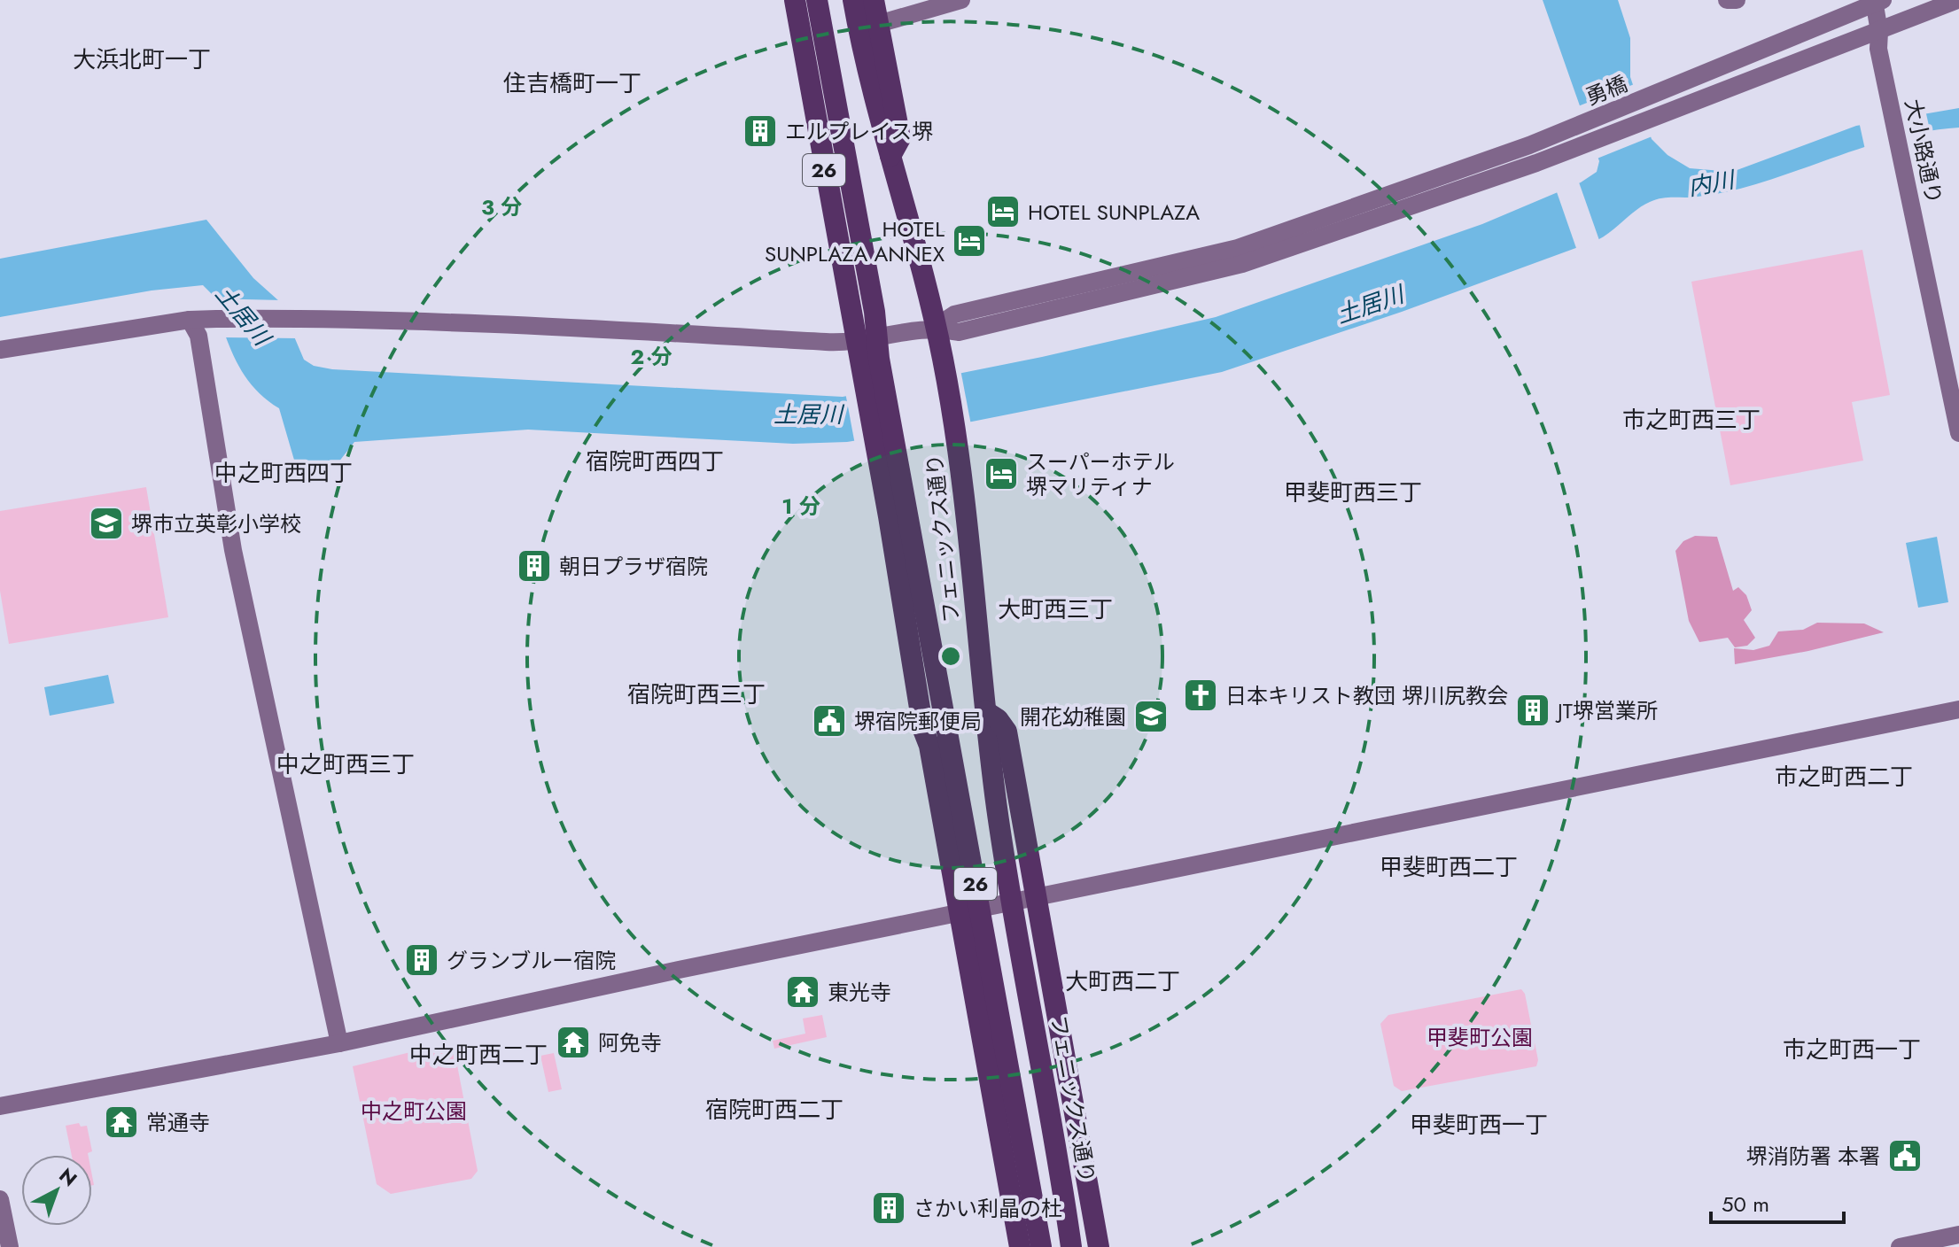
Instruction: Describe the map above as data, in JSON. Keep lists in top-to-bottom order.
{
  "streets": {
    "highway": ["26", "フェニックス通り"],
    "street": ["勇橋", "大小路通り"]
  },
  "crossings": [
    ["勇橋", "26"],
    ["勇橋", "フェニックス通り"],
    ["26", "フェニックス通り"]
  ],
  "districts": [
    "大浜北町一丁",
    "住吉橋町一丁",
    "市之町西三丁",
    "宿院町西四丁",
    "中之町西四丁",
    "甲斐町西三丁",
    "大町西三丁",
    "宿院町西三丁",
    "中之町西三丁",
    "市之町西二丁",
    "甲斐町西二丁",
    "大町西二丁",
    "市之町西一丁",
    "中之町西二丁",
    "宿院町西二丁",
    "甲斐町西一丁"
  ],
  "water": ["内川", "土居川"],
  "parks": ["甲斐町公園", "中之町公園"],
  "places": {
    "building": [
      "エルプレイス堺",
      "朝日プラザ宿院",
      "JT堺営業所",
      "グランブルー宿院",
      "さかい利晶の杜"
    ],
    "hotel": ["HOTEL SUNPLAZA", "HOTEL SUNPLAZA ANNEX", "スーパーホテル 堺マリティナ"],
    "school or university": ["堺市立英彰小学校", "開花幼稚園"],
    "church": ["日本キリスト教団 堺川尻教会"],
    "public building": ["堺宿院郵便局", "堺消防署 本署"],
    "temple": ["東光寺", "阿免寺", "常通寺"]
  },
  "scale_bar": "50 m",
  "north": "top right",
  "rings": ["3 分", "2 分", "1 分"]
}
